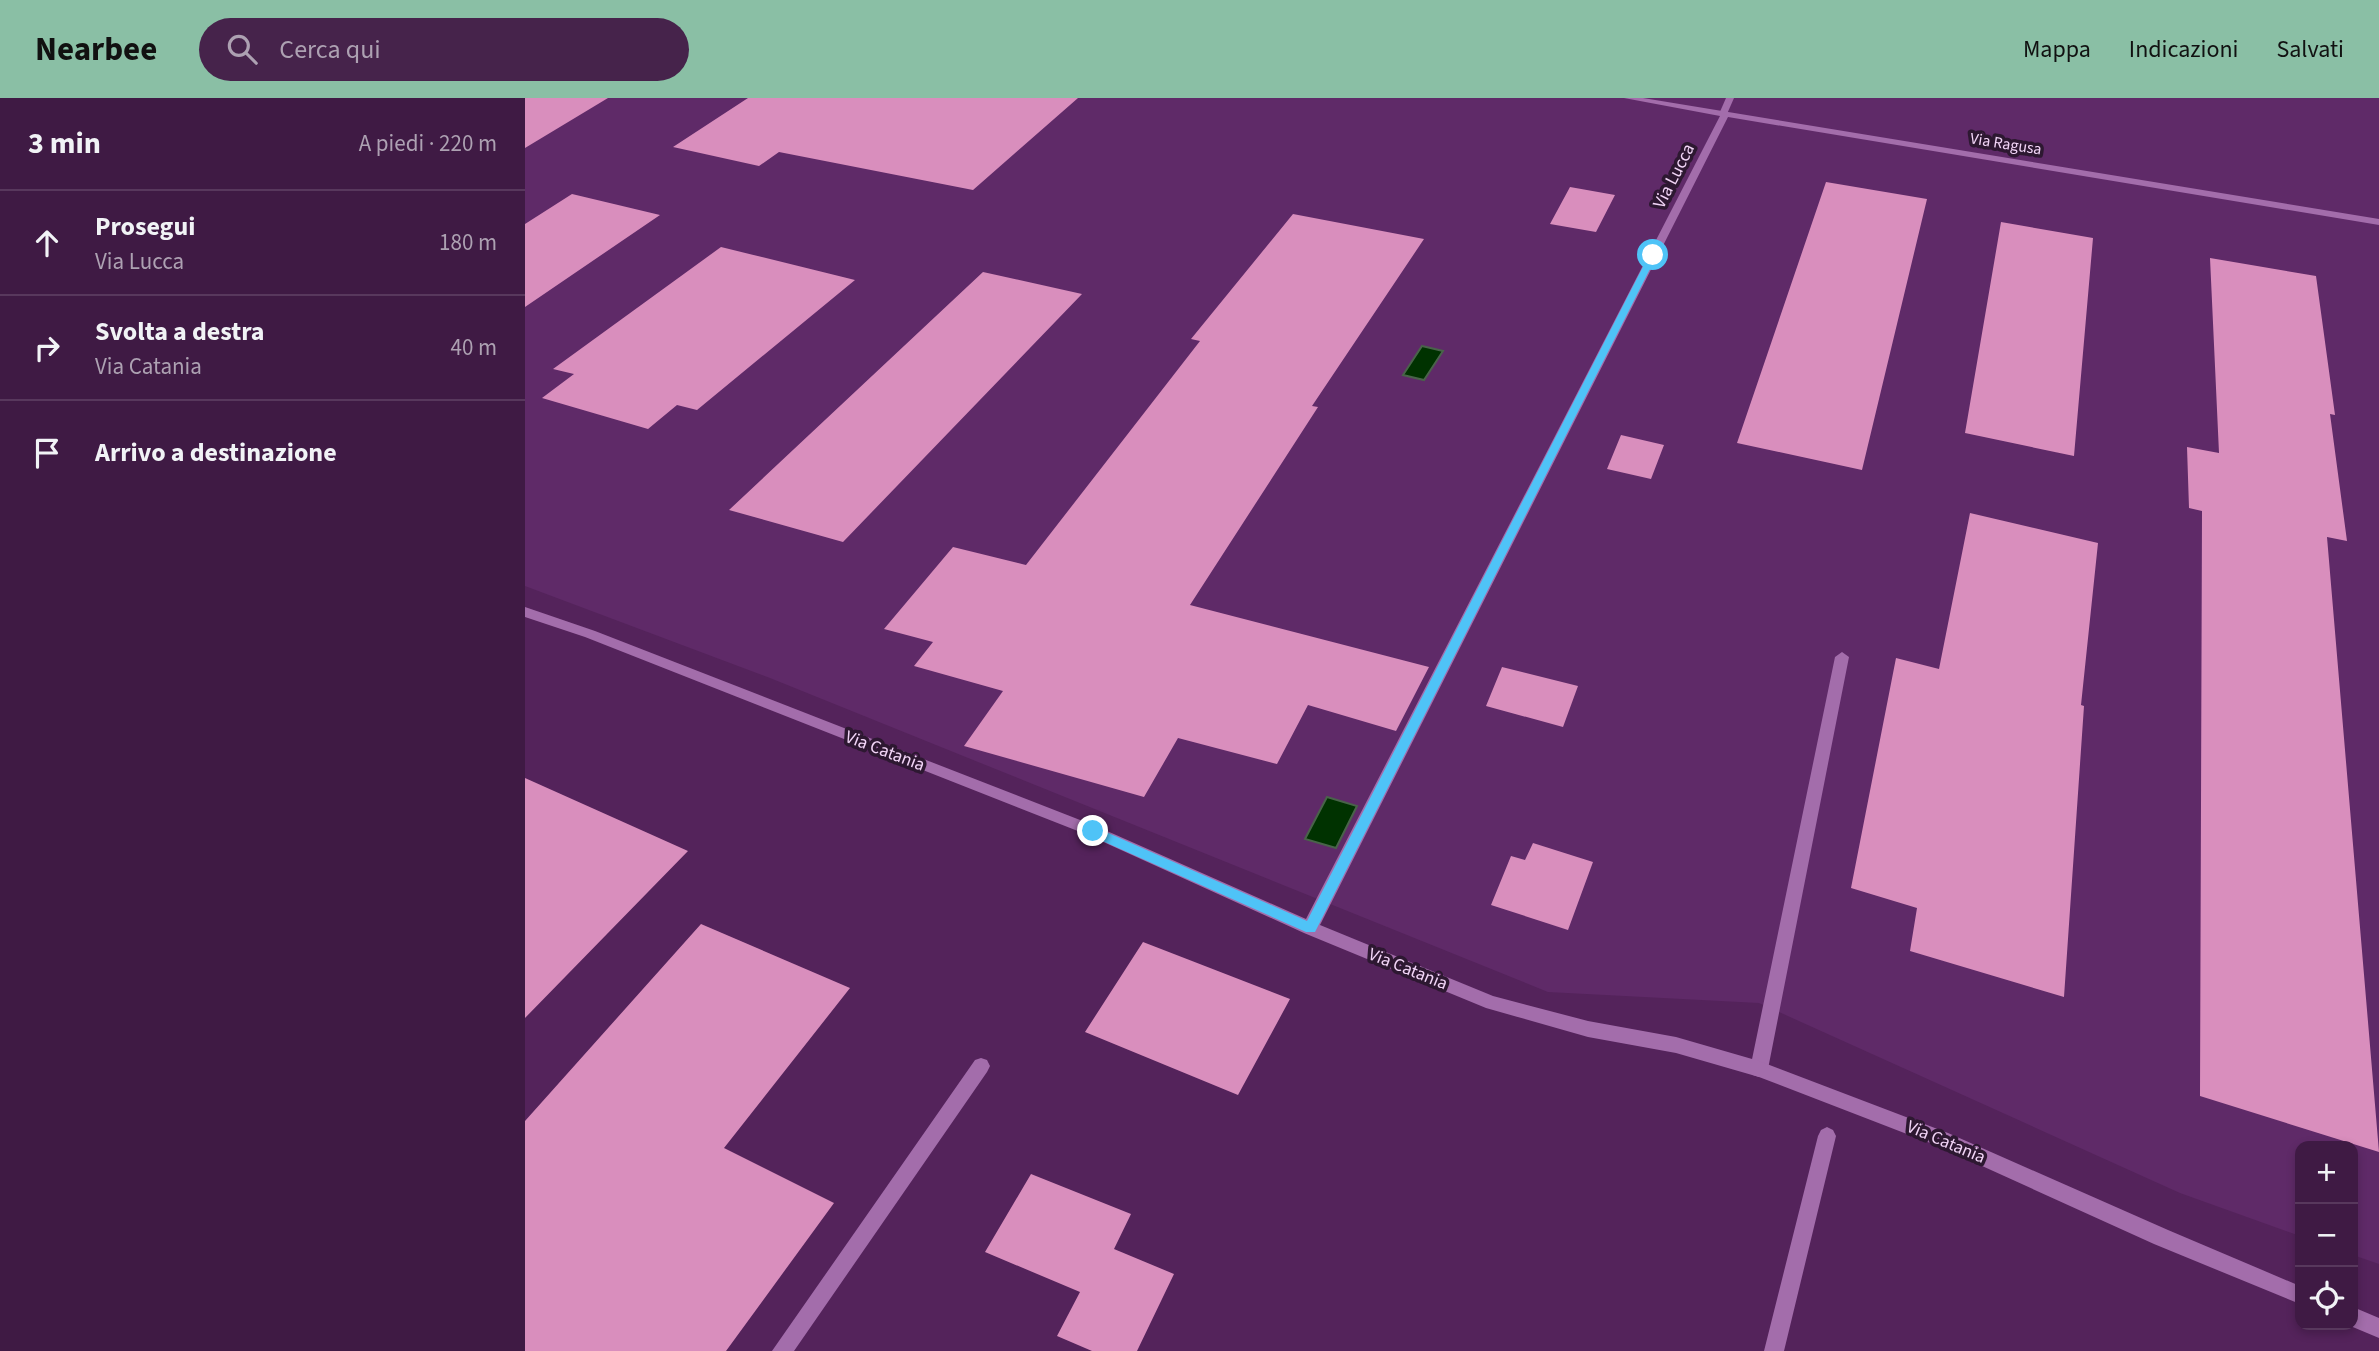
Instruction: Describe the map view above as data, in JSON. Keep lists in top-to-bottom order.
{
  "streets": {
    "street": ["Via Ragusa", "Via Lucca", "Via Catania"]
  },
  "crossings": [
    ["Via Ragusa", "Via Lucca"],
    ["Via Lucca", "Via Catania"]
  ],
  "page": {
    "header": "Nearbee",
    "search": "Cerca qui",
    "nav": ["Mappa", "Indicazioni", "Salvati"],
    "heading": ["3 min", "A piedi · 220 m"],
    "list": [
      ["Prosegui", "Via Lucca", "180 m"],
      ["Svolta a destra", "Via Catania", "40 m"],
      "Arrivo a destinazione"
    ],
    "map_buttons": ["+", "−"]
  }
}
